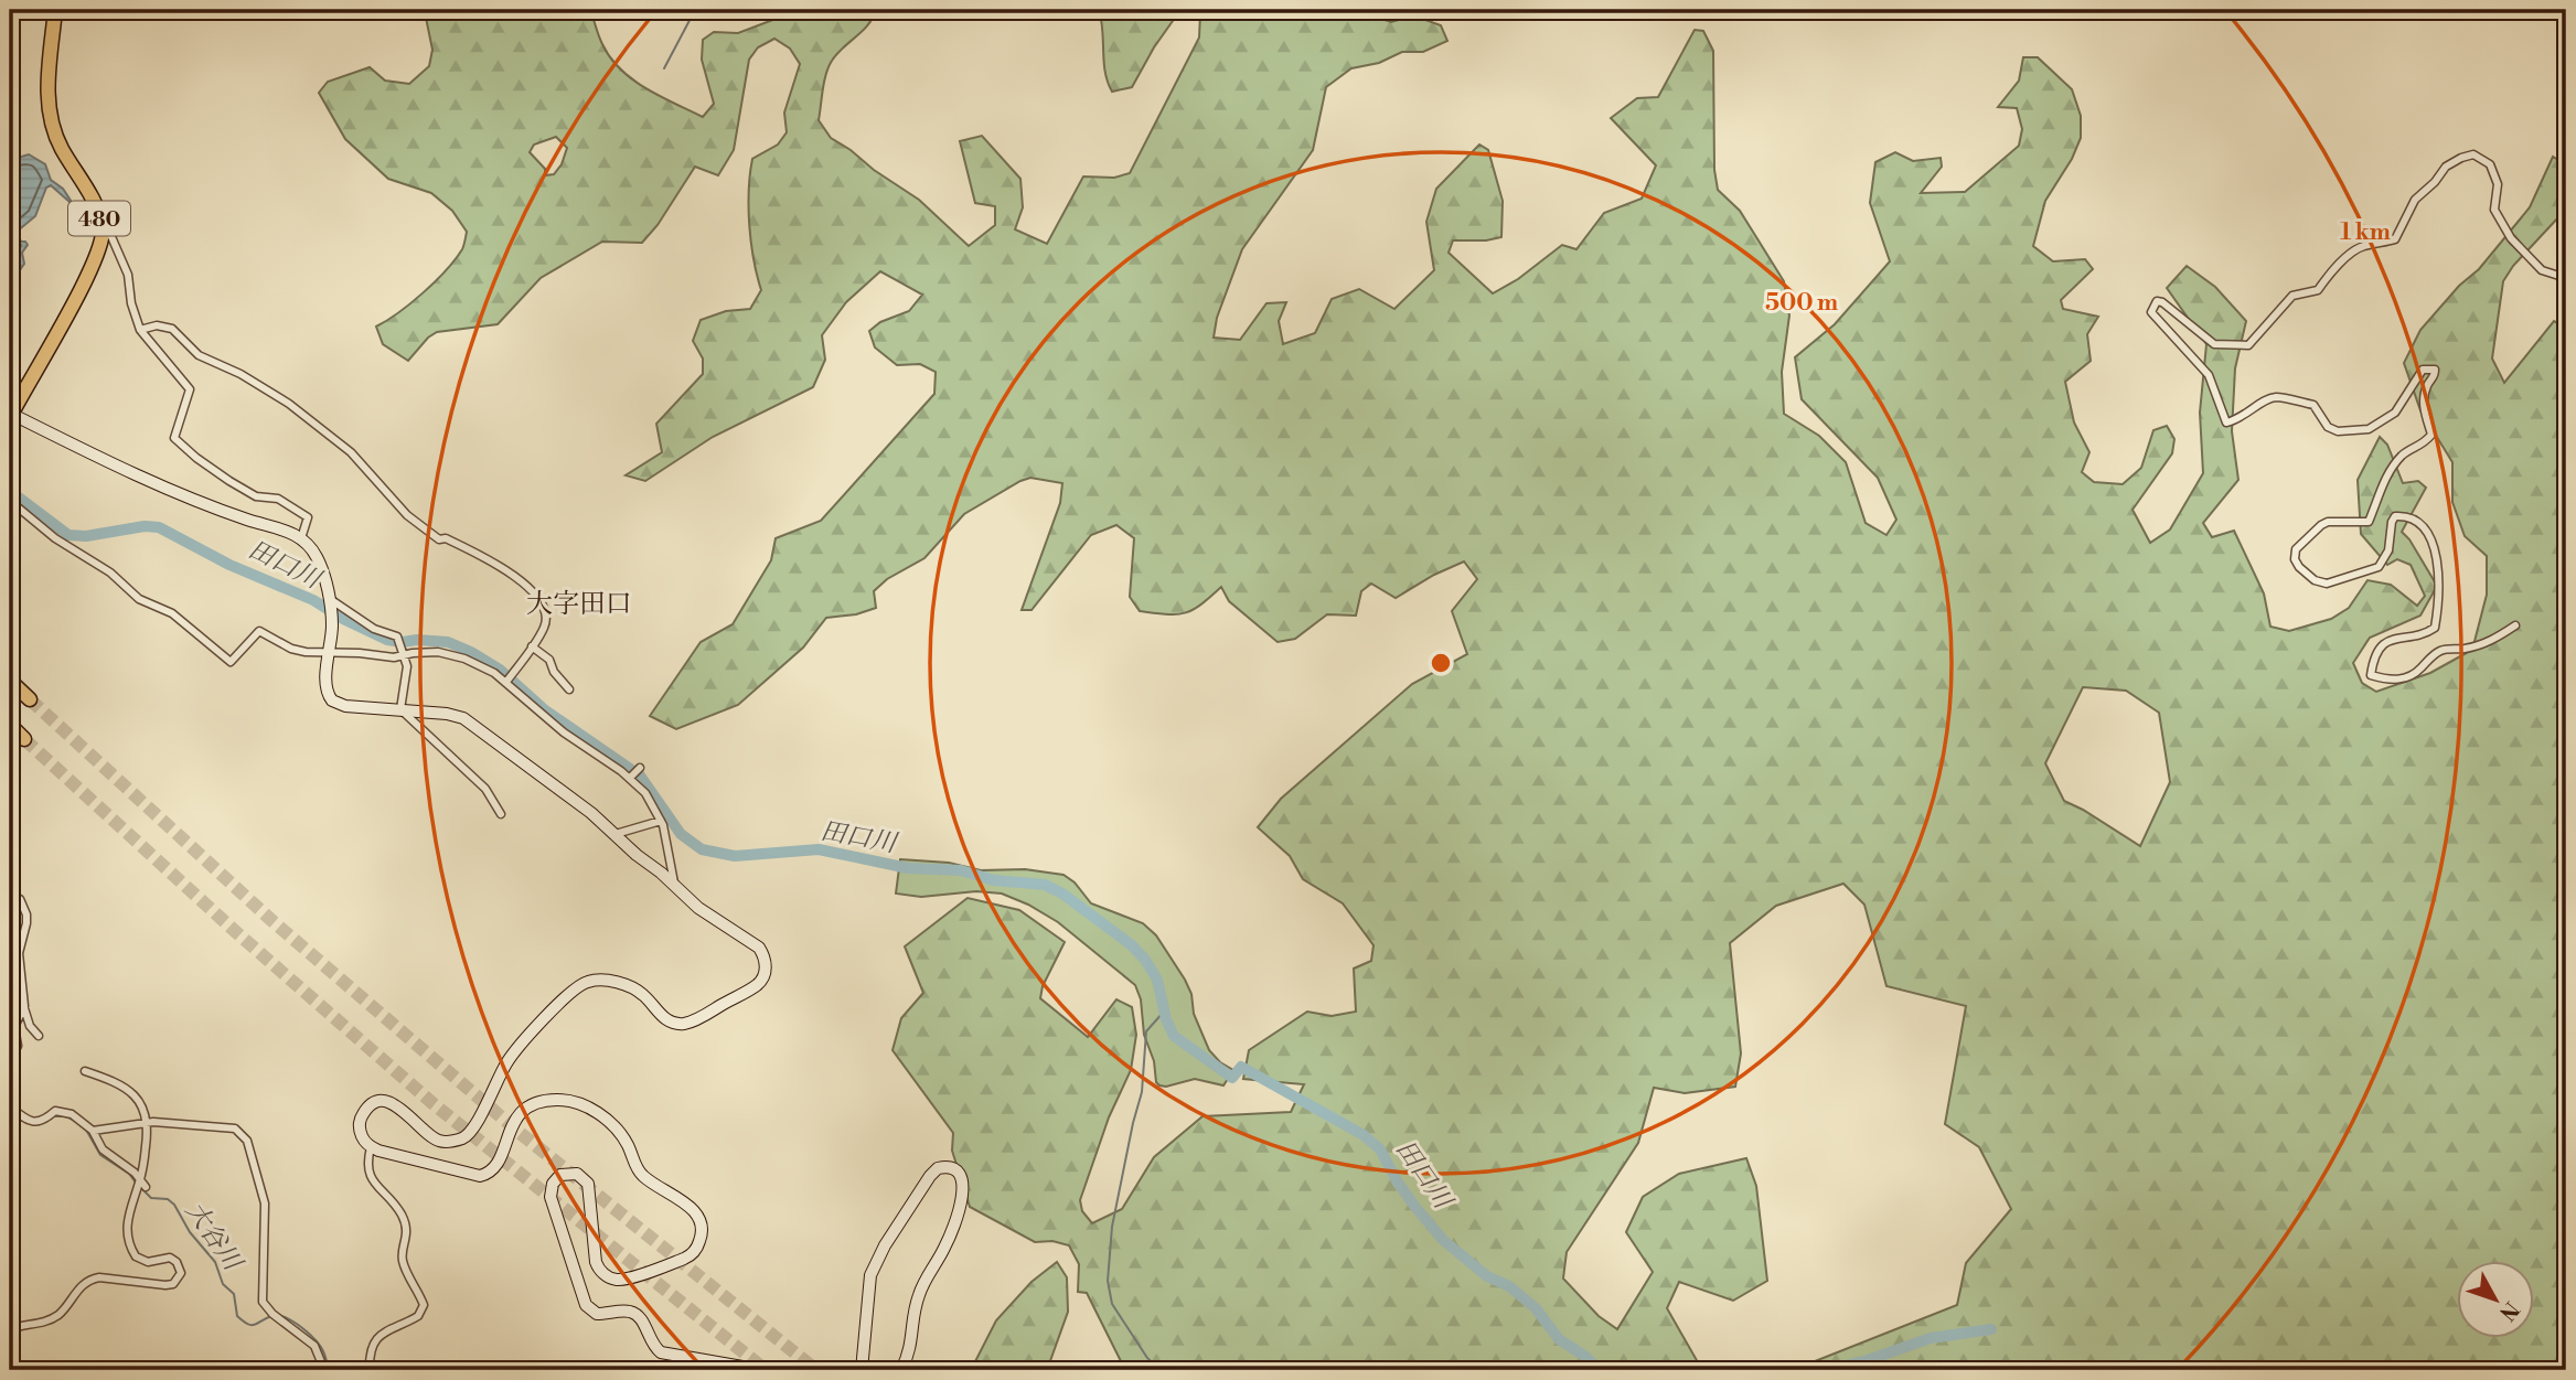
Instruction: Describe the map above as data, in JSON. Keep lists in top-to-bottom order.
{
  "streets": {
    "highway": ["480"]
  },
  "districts": ["大字田口"],
  "water": ["田口川", "大谷川"],
  "north": "bottom right",
  "rings": ["1 km", "500 m"]
}
